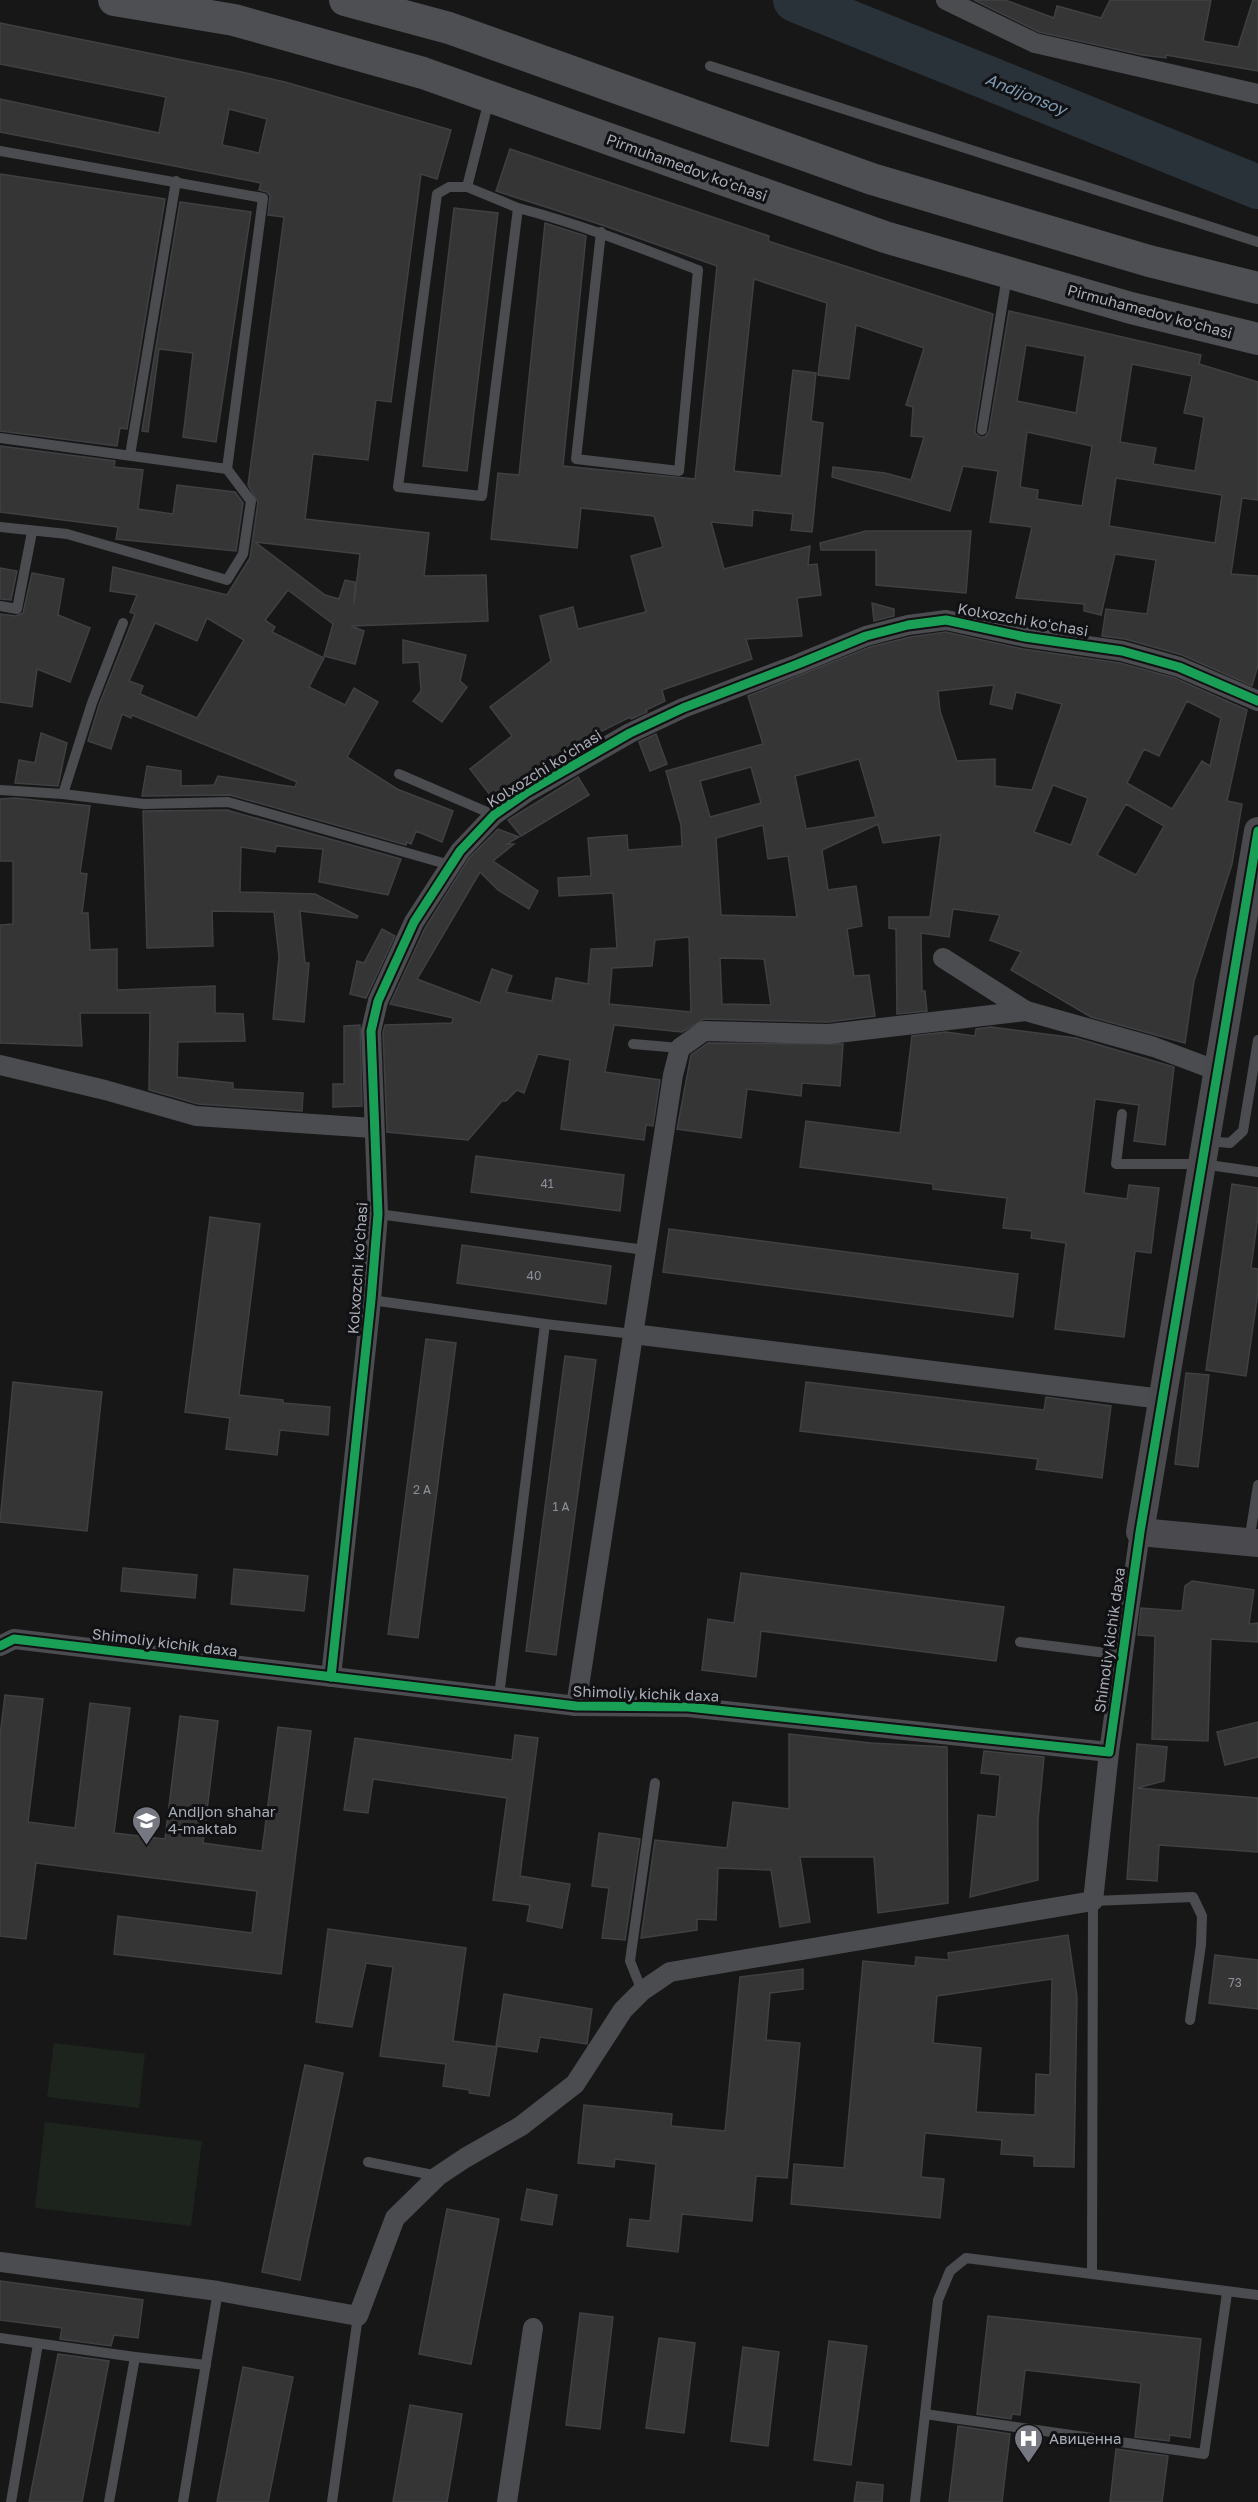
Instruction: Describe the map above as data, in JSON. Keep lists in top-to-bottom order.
{
  "streets": {
    "main road": ["Pirmuhamedov ko'chasi"],
    "street": ["Kolxozchi koʻchasi", "Shimoliy kichik daxa"]
  },
  "crossings": [
    ["Kolxozchi koʻchasi", "Shimoliy kichik daxa"]
  ],
  "water": ["Andijonsoy"],
  "places": {
    "school or university": ["Andijon shahar 4-maktab"],
    "hospital": ["Авиценна"]
  },
  "house_numbers": [
    "41",
    "40",
    "2 А",
    "1 А",
    "73"
  ]
}
